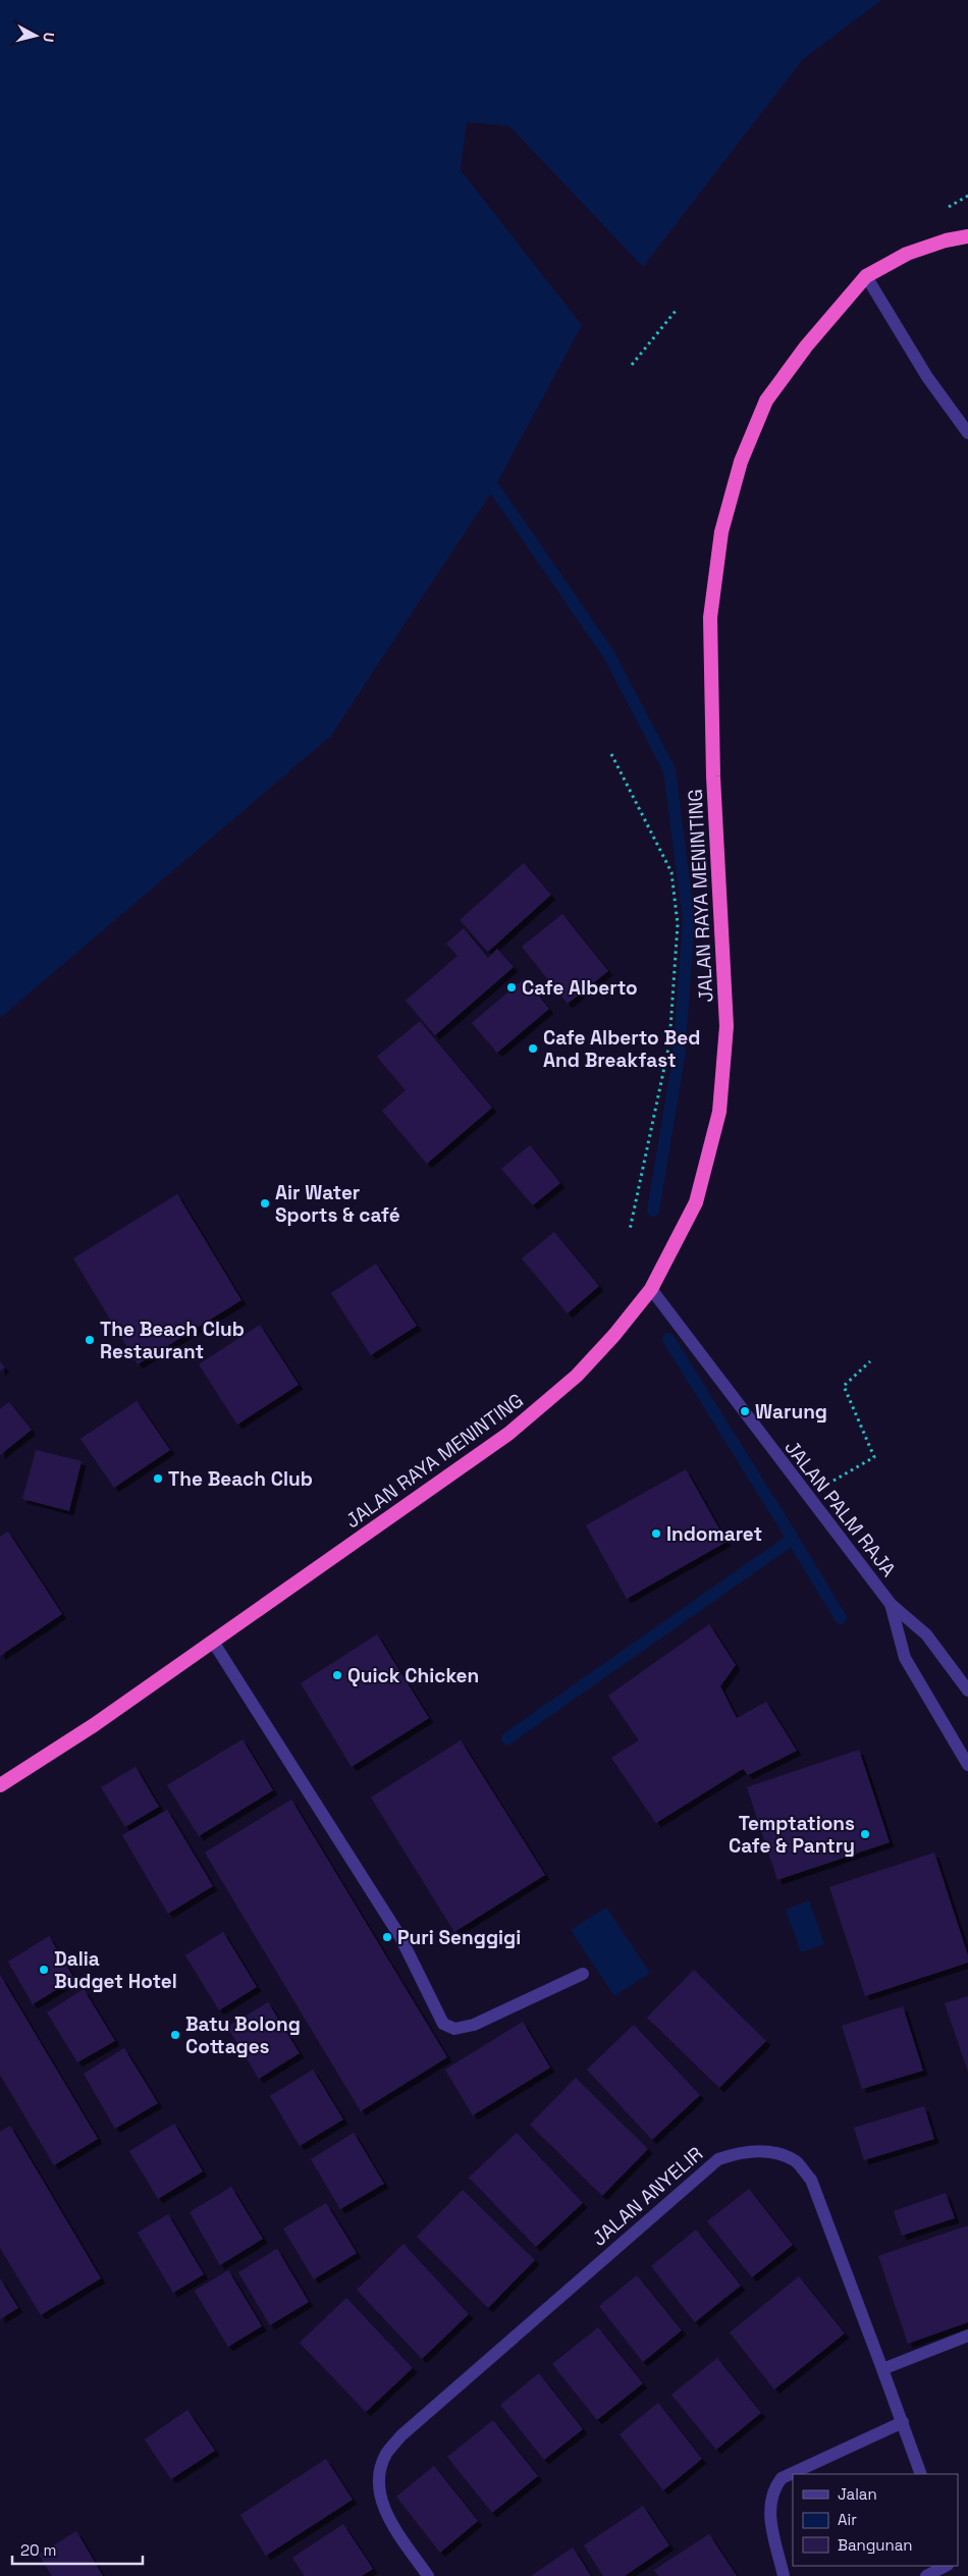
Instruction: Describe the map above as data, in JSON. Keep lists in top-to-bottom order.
{
  "streets": {
    "highway": ["JALAN RAYA MENINTING"],
    "street": ["JALAN PALM RAJA", "JALAN ANYELIR"]
  },
  "crossings": [
    ["JALAN RAYA MENINTING", "JALAN PALM RAJA"]
  ],
  "places": [
    "Cafe Alberto",
    "Cafe Alberto Bed And Breakfast",
    "Air Water Sports & café",
    "The Beach Club Restaurant",
    "Warung",
    "The Beach Club",
    "Indomaret",
    "Quick Chicken",
    "Temptations Cafe & Pantry",
    "Puri Senggigi",
    "Dalia Budget Hotel",
    "Batu Bolong Cottages"
  ],
  "legend": ["Jalan", "Air", "Bangunan"],
  "scale_bar": "20 m",
  "north": "right"
}
